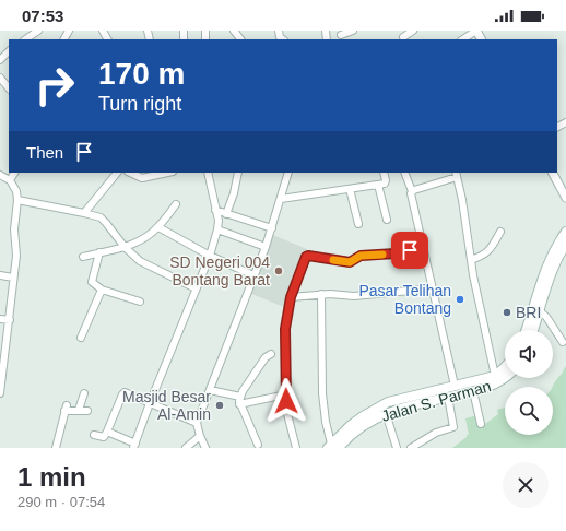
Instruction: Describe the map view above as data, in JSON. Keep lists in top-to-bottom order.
{
  "streets": {
    "main road": ["Jalan S. Parman"]
  },
  "places": [
    "SD Negeri 004 Bontang Barat",
    "Pasar Telihan Bontang",
    "BRI",
    "Masjid Besar Al-Amin"
  ],
  "page": {
    "status": "07:53",
    "turn": ["170 m", "Turn right"],
    "then": "Then",
    "heading": ["1 min", "290 m · 07:54"]
  }
}
